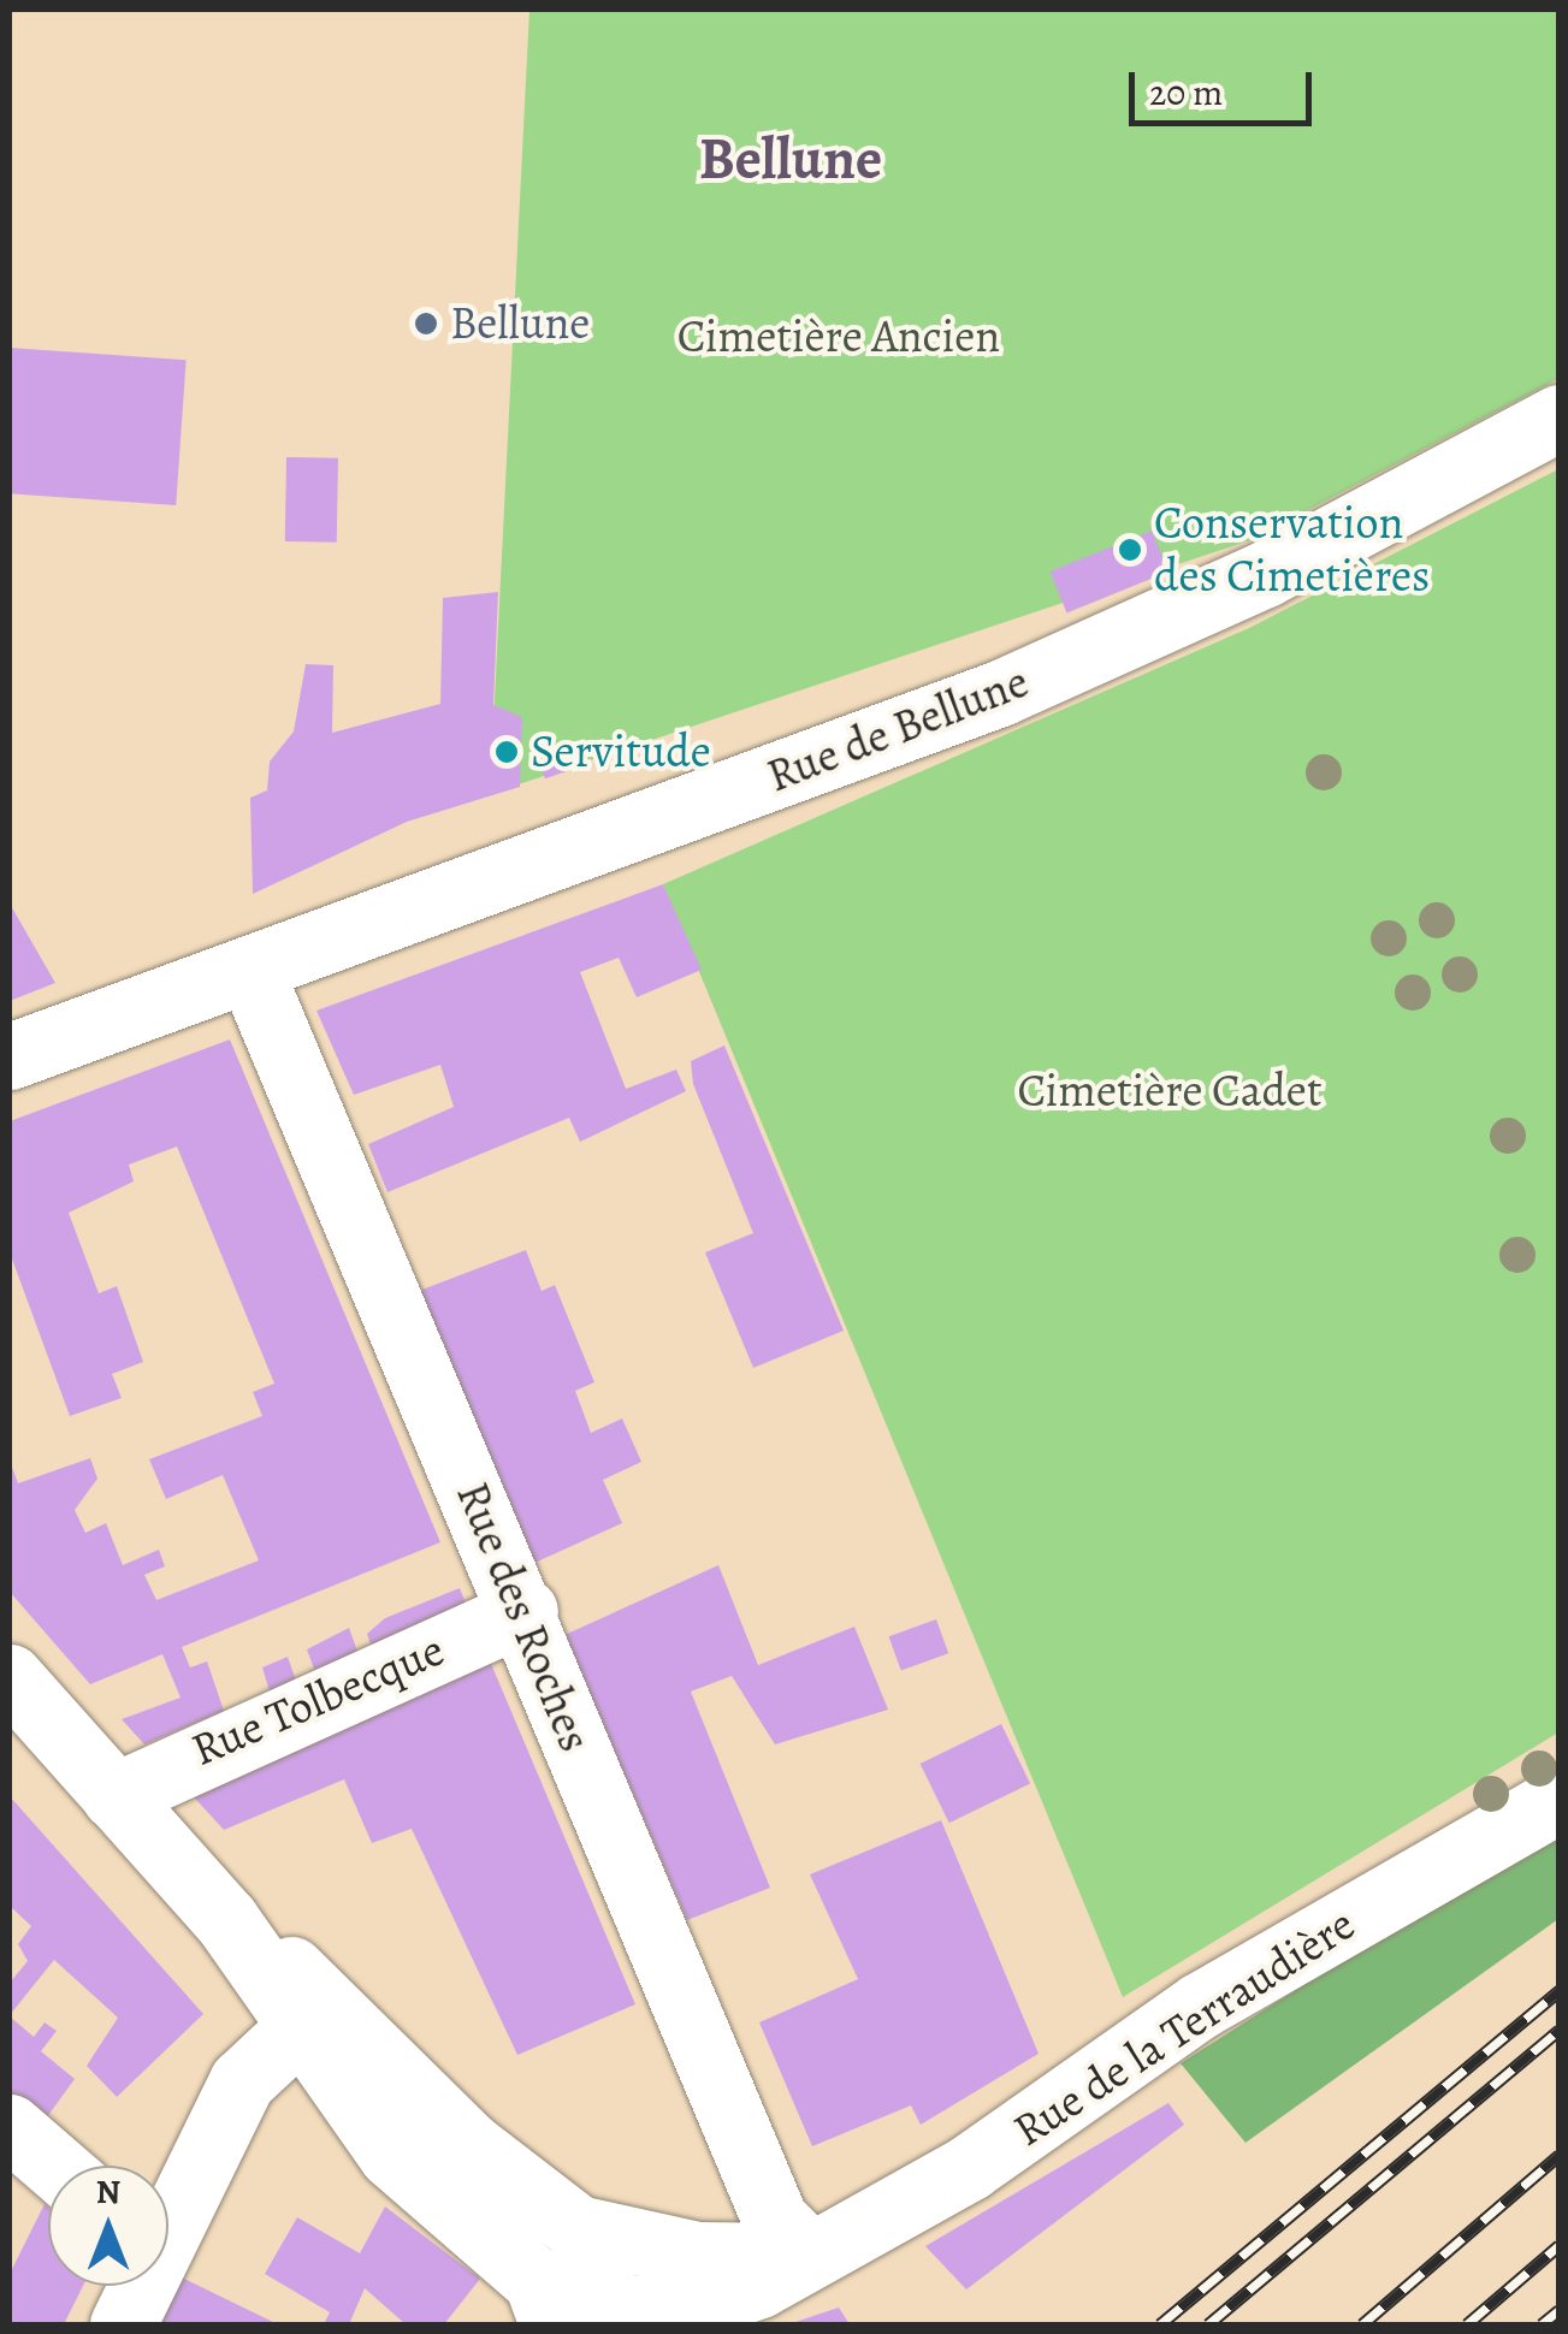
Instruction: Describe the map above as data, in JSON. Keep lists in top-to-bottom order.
{
  "streets": {
    "street": [
      "Rue de Bellune",
      "Rue des Roches",
      "Rue Tolbecque",
      "Rue de la Terraudière"
    ]
  },
  "crossings": [
    ["Rue de Bellune", "Rue des Roches"],
    ["Rue des Roches", "Rue Tolbecque"],
    ["Rue des Roches", "Rue de la Terraudière"],
    ["Rue Tolbecque", "Rue de la Terraudière"]
  ],
  "districts": ["Bellune"],
  "parks": ["Cimetière Ancien", "Cimetière Cadet"],
  "places": ["Bellune", "Conservation des Cimetières", "Servitude"],
  "scale_bar": "20 m",
  "north": "top"
}
